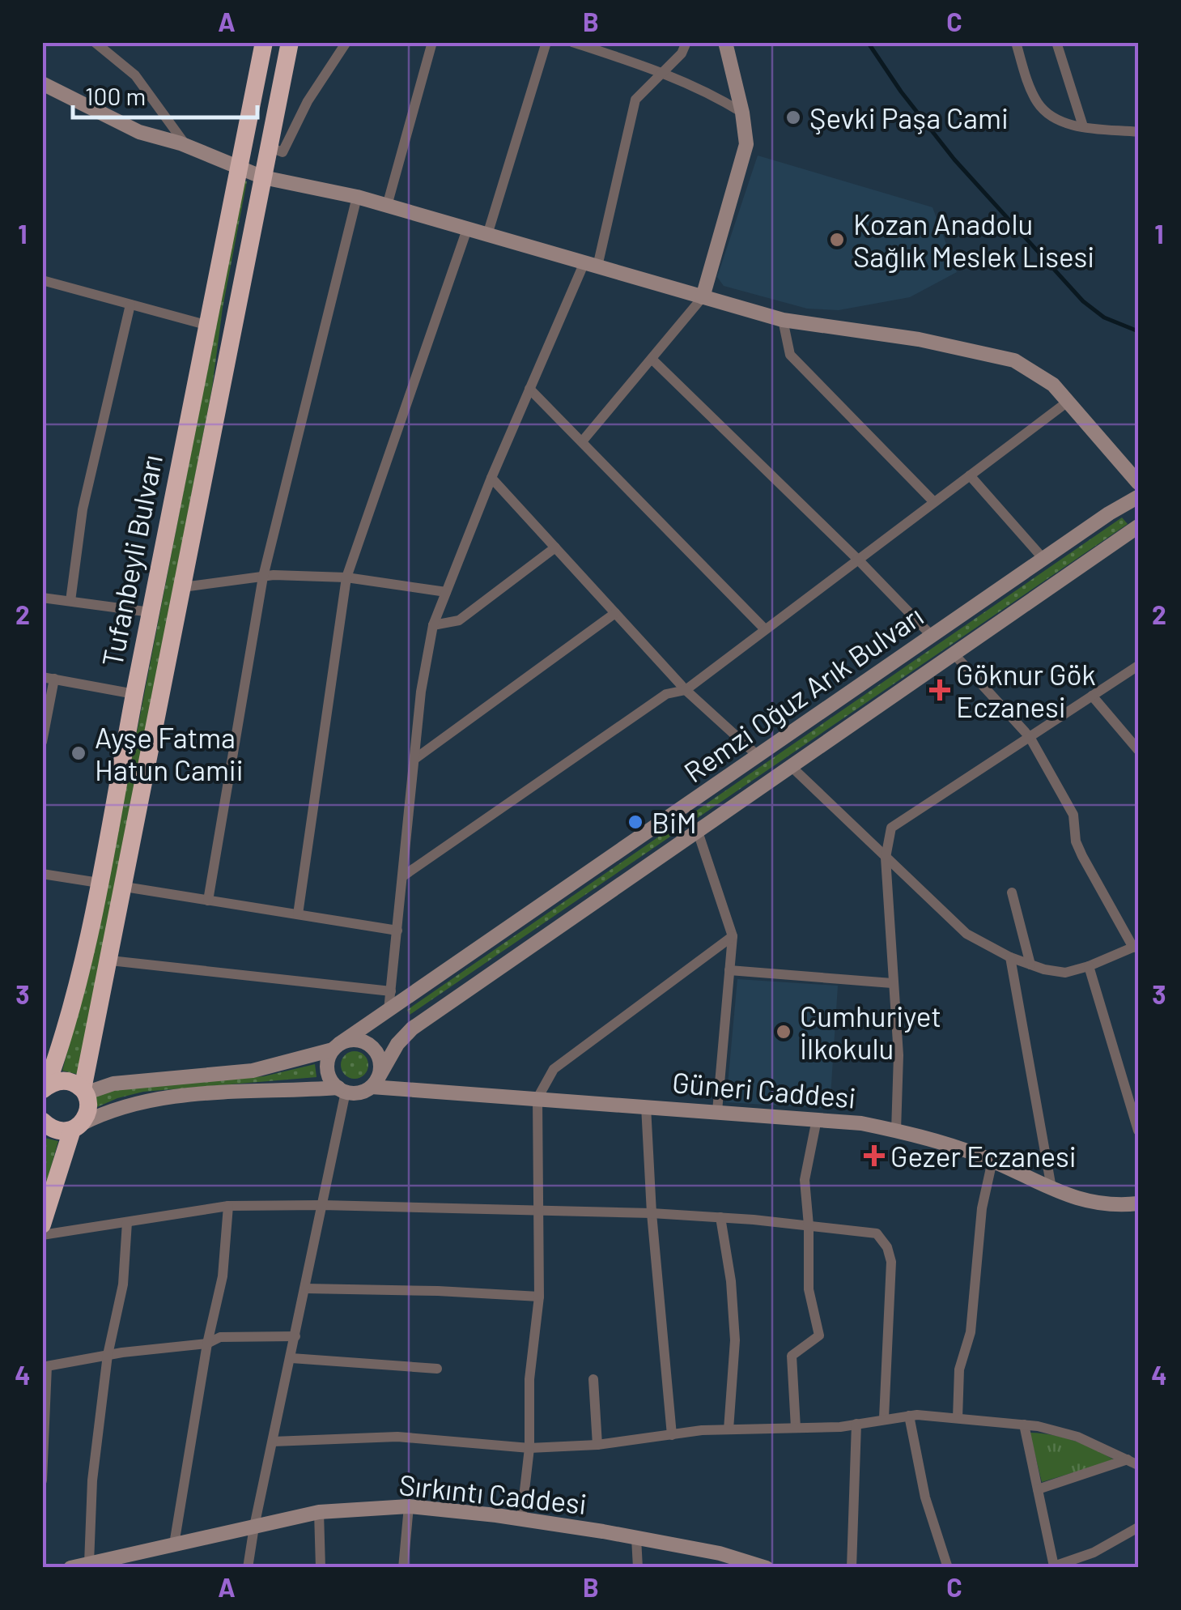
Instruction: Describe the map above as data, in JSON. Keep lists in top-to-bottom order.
{
  "streets": {
    "highway": ["Tufanbeyli Bulvarı"],
    "street": ["Remzi Oğuz Arık Bulvarı", "Güneri Caddesi", "Sırkıntı Caddesi"]
  },
  "crossings": [
    ["Tufanbeyli Bulvarı", "Güneri Caddesi"],
    ["Remzi Oğuz Arık Bulvarı", "Güneri Caddesi"]
  ],
  "places": {
    "other": [
      "Şevki Paşa Cami",
      "Kozan Anadolu Sağlık Meslek Lisesi",
      "Ayşe Fatma Hatun Camii",
      "BiM",
      "Cumhuriyet İlkokulu"
    ],
    "health": ["Göknur Gök Eczanesi", "Gezer Eczanesi"]
  },
  "scale_bar": "100 m",
  "grid": {
    "columns": ["A", "B", "C"],
    "rows": [
      "1",
      "2",
      "3",
      "4"
    ]
  }
}
